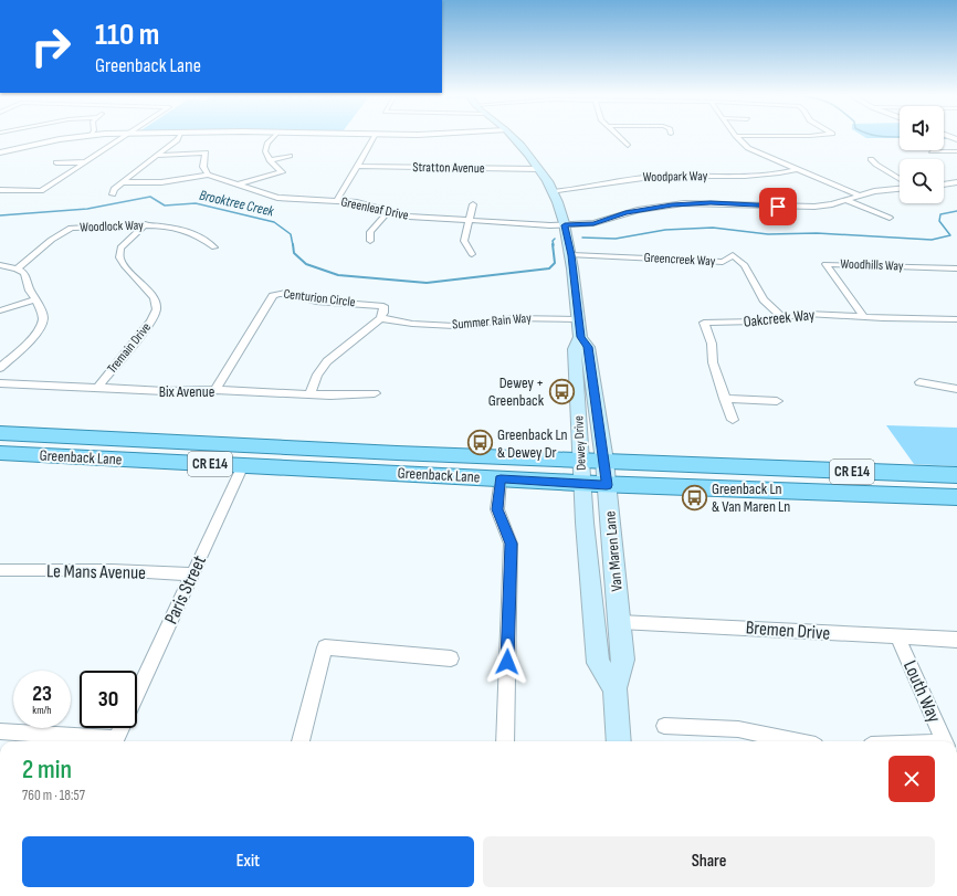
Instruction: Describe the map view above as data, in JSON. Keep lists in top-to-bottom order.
{
  "streets": {
    "main road": [
      "Dewey Drive",
      "Greenback Lane",
      "CR E14",
      "Van Maren Lane"
    ],
    "street": [
      "Stratton Avenue",
      "Woodpark Way",
      "Greenleaf Drive",
      "Woodlock Way",
      "Greencreek Way",
      "Woodhills Way",
      "Centurion Circle",
      "Oakcreek Way",
      "Summer Rain Way",
      "Tremain Drive",
      "Bix Avenue",
      "Le Mans Avenue",
      "Paris Street",
      "Bremen Drive",
      "Louth Way"
    ]
  },
  "crossings": [
    ["Stratton Avenue", "Dewey Drive"],
    ["Woodpark Way", "Dewey Drive"],
    ["Greenleaf Drive", "Dewey Drive"],
    ["Woodlock Way", "Tremain Drive"],
    ["Greencreek Way", "Oakcreek Way"],
    ["Greencreek Way", "Dewey Drive"],
    ["Woodhills Way", "Oakcreek Way"],
    ["Centurion Circle", "Summer Rain Way"],
    ["Centurion Circle", "Bix Avenue"],
    ["Summer Rain Way", "Dewey Drive"],
    ["Tremain Drive", "Bix Avenue"],
    ["Dewey Drive", "Greenback Lane"],
    ["Dewey Drive", "Van Maren Lane"],
    ["Greenback Lane", "Van Maren Lane"],
    ["Greenback Lane", "Paris Street"],
    ["Van Maren Lane", "Bremen Drive"],
    ["Le Mans Avenue", "Paris Street"],
    ["Bremen Drive", "Louth Way"]
  ],
  "water": ["Brooktree Creek"],
  "places": {
    "bus stop": ["Dewey + Greenback", "Greenback Ln & Dewey Dr", "Greenback Ln & Van Maren Ln"]
  },
  "page": {
    "turn": ["110 m", "Greenback Lane"],
    "speed": "23 km/h",
    "limit": "30",
    "heading": ["2 min", "760 m · 18:57"],
    "buttons": ["Exit", "Share"]
  }
}
